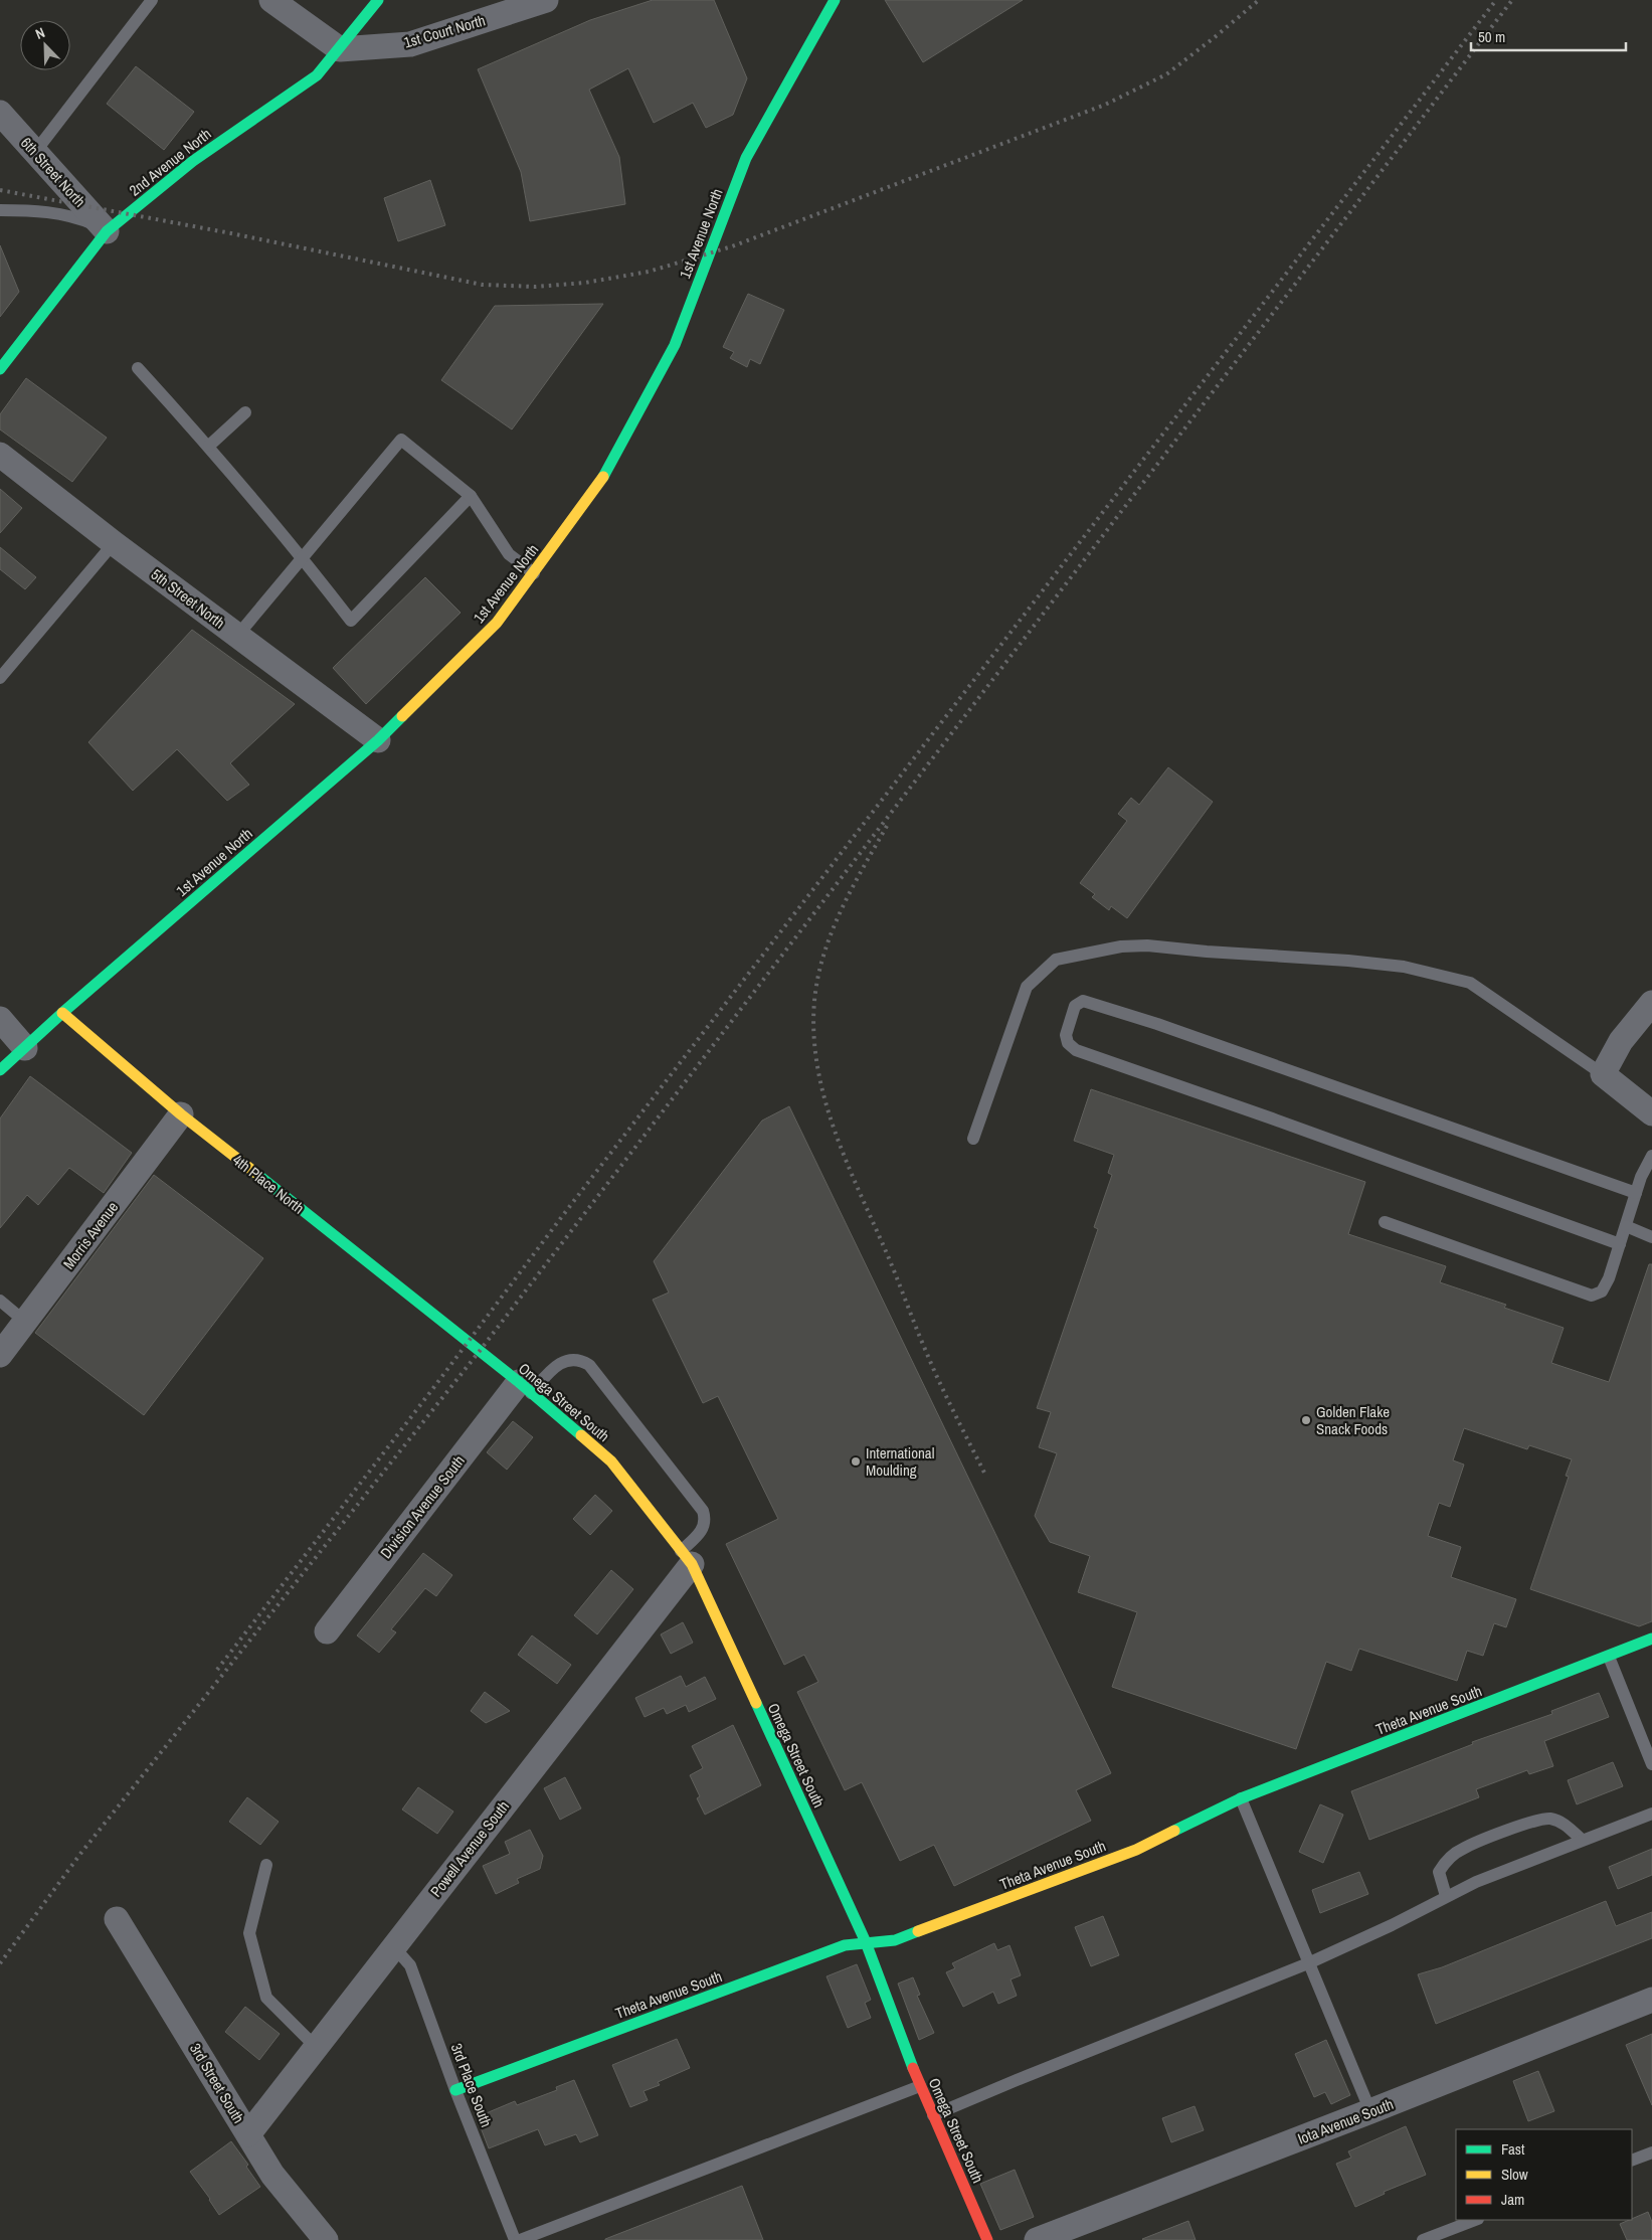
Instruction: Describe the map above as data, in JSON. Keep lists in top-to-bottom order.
{
  "streets": {
    "street": [
      "1st Court North",
      "2nd Avenue North",
      "6th Street North",
      "1st Avenue North",
      "5th Street North",
      "4th Place North",
      "Morris Avenue",
      "Omega Street South",
      "Division Avenue South",
      "Theta Avenue South",
      "Powell Avenue South",
      "3rd Street South",
      "Iota Avenue South"
    ],
    "lane": ["3rd Place South"]
  },
  "crossings": [
    ["1st Court North", "2nd Avenue North"],
    ["2nd Avenue North", "6th Street North"],
    ["1st Avenue North", "5th Street North"],
    ["1st Avenue North", "4th Place North"],
    ["4th Place North", "Morris Avenue"],
    ["4th Place North", "Omega Street South"],
    ["Omega Street South", "Division Avenue South"],
    ["Omega Street South", "Theta Avenue South"],
    ["Omega Street South", "Powell Avenue South"],
    ["Theta Avenue South", "3rd Place South"],
    ["Powell Avenue South", "3rd Street South"],
    ["Powell Avenue South", "3rd Place South"]
  ],
  "places": ["Golden Flake Snack Foods", "International Moulding"],
  "legend": ["Fast", "Slow", "Jam"],
  "scale_bar": "50 m",
  "north": "top left"
}
